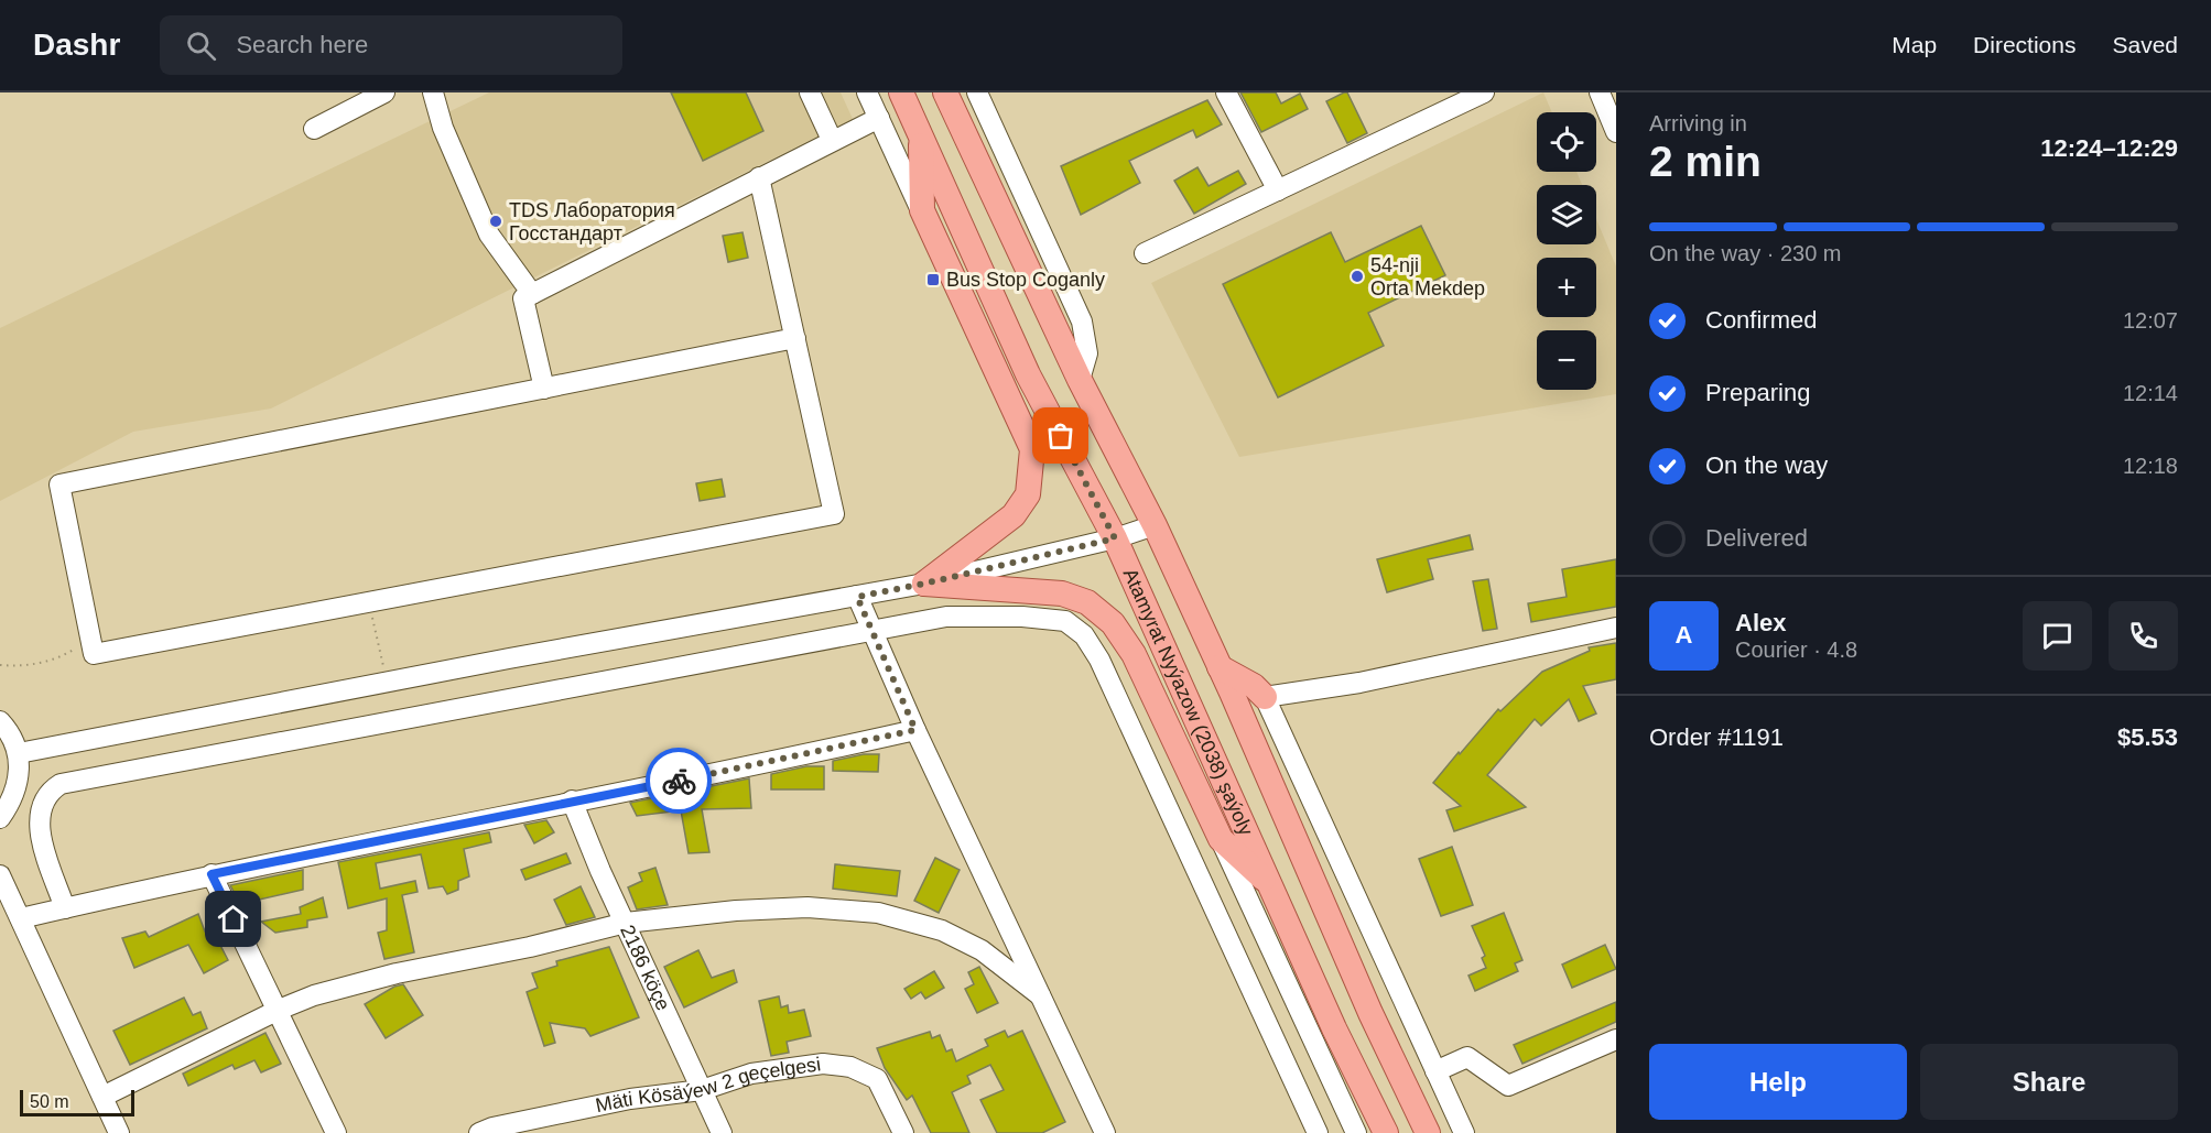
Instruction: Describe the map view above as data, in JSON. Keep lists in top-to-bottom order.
{
  "streets": {
    "main road": ["Atamyrat Nyýazow (2038) şaýoly"],
    "street": ["2186 köçe", "Mäti Kösäýew 2 geçelgesi"]
  },
  "crossings": [
    ["2186 köçe", "Mäti Kösäýew 2 geçelgesi"]
  ],
  "places": {
    "other": ["TDS Лаборатория Госстандарт", "54-nji Orta Mekdep"],
    "transit": ["Bus Stop Coganly"]
  },
  "scale_bar": "50 m",
  "page": {
    "header": "Dashr",
    "search": "Search here",
    "nav": ["Map", "Directions", "Saved"],
    "heading": ["2 min", "Arriving in", "12:24–12:29"],
    "panel": [
      "Alex",
      "Courier · 4.8",
      "Order #1191",
      "$5.53"
    ],
    "map_buttons": ["+", "−"],
    "bar": "On the way · 230 m",
    "list": [
      ["Confirmed", "12:07"],
      ["Preparing", "12:14"],
      ["On the way", "12:18"],
      "Delivered"
    ],
    "round": "A",
    "buttons": ["Help", "Share"],
    "scale": "50 m"
  }
}
